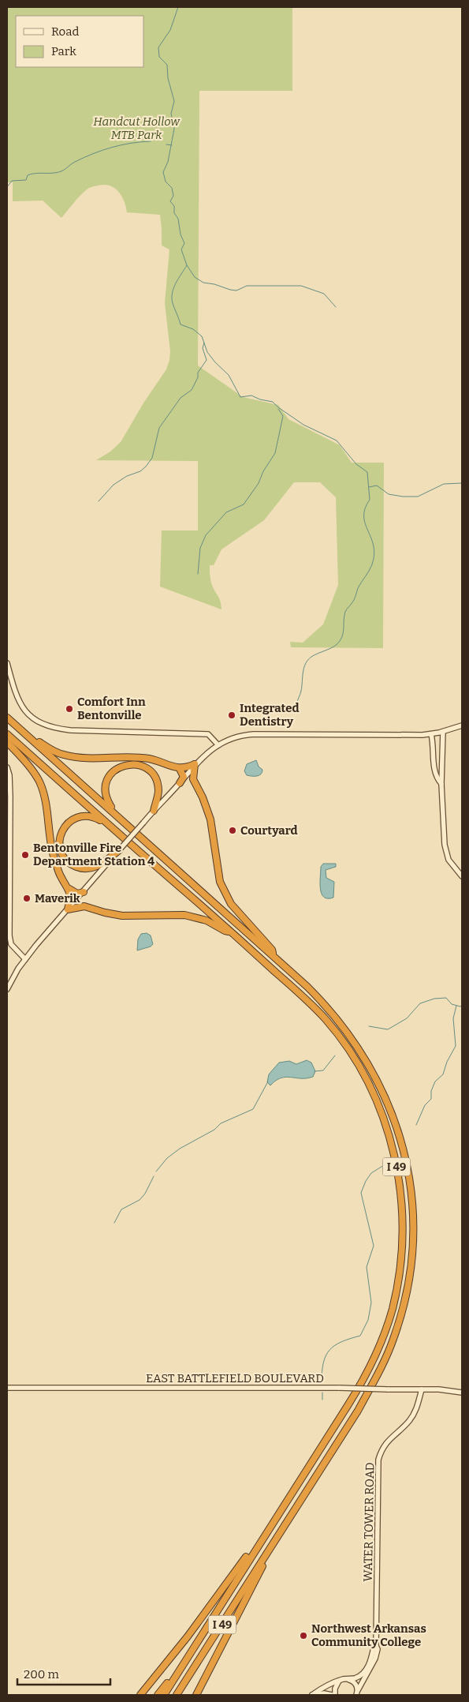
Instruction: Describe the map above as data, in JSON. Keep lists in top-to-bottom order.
{
  "streets": {
    "highway": ["I 49"],
    "street": ["EAST BATTLEFIELD BOULEVARD", "WATER TOWER ROAD"]
  },
  "crossings": [
    ["EAST BATTLEFIELD BOULEVARD", "WATER TOWER ROAD"]
  ],
  "parks": ["Handcut Hollow MTB Park"],
  "places": [
    "Comfort Inn Bentonville",
    "Integrated Dentistry",
    "Courtyard",
    "Bentonville Fire Department Station 4",
    "Maverik",
    "Northwest Arkansas Community College"
  ],
  "legend": ["Road", "Park"],
  "scale_bar": "200 m"
}
